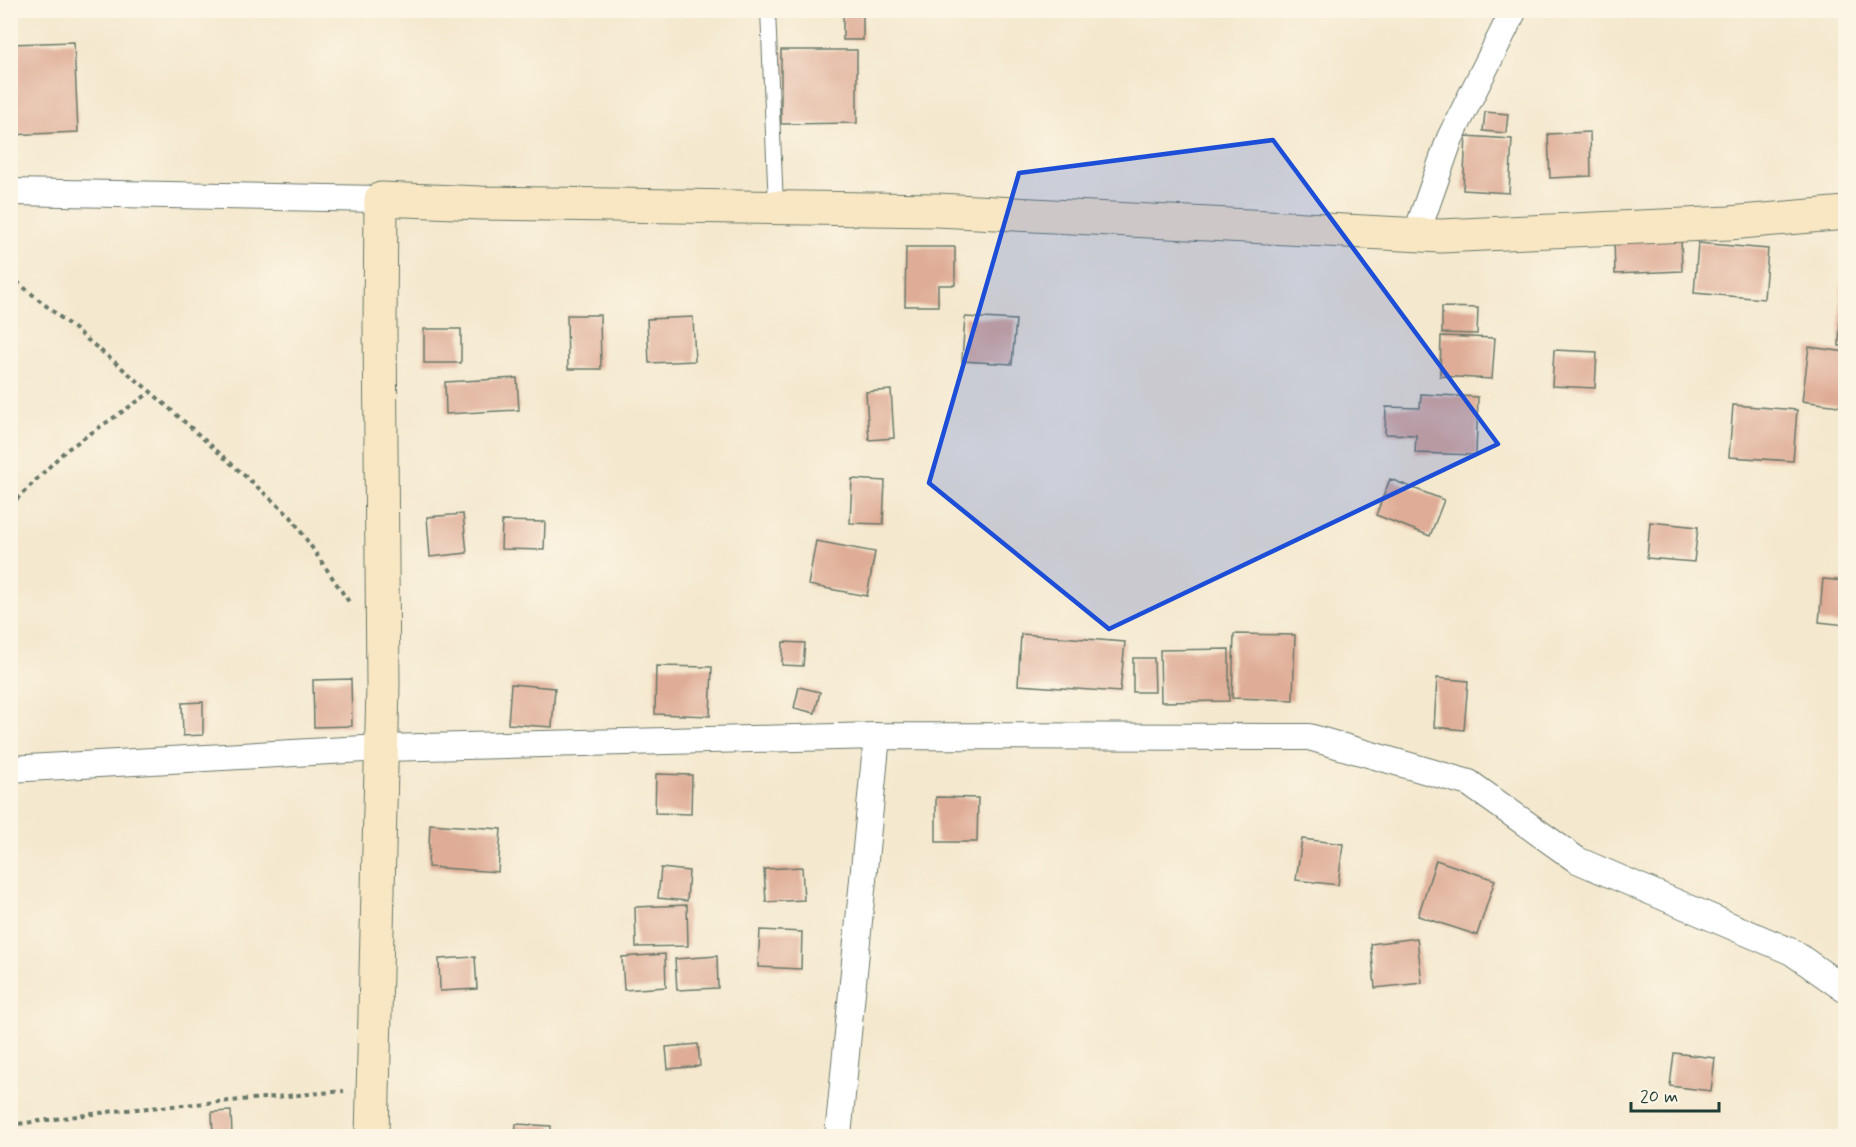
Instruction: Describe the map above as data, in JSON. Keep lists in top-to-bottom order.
{
  "scale_bar": "20 m"
}
